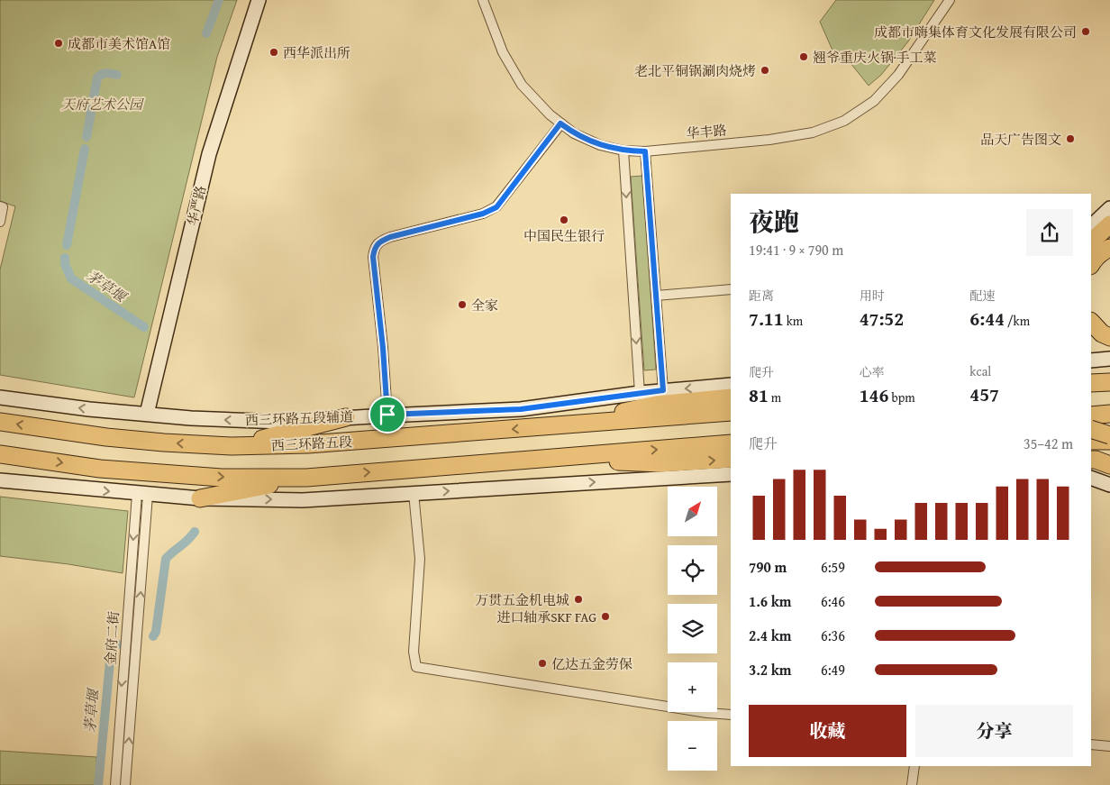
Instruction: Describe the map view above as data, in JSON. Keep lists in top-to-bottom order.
{
  "streets": {
    "highway": ["西三环路五段"],
    "main road": ["华严路", "西三环路五段辅道"],
    "street": ["华丰路", "金府二街"]
  },
  "crossings": [
    ["华严路", "西三环路五段辅道"]
  ],
  "water": ["茅草堰"],
  "parks": ["天府艺术公园"],
  "places": [
    "成都市嗨集体育文化发展有限公司",
    "成都市美术馆A馆",
    "西华派出所",
    "翘爷重庆火锅·手工菜",
    "老北平铜锅涮肉烧烤",
    "品天广告图文",
    "中国民生银行",
    "全家",
    "万贯五金机电城",
    "进口轴承SKF FAG",
    "亿达五金劳保"
  ],
  "north": "top right",
  "page": {
    "heading": ["夜跑", "19:41 · 9 × 790 m"],
    "stats": [
      ["距离", "7.11 km"],
      ["用时", "47:52"],
      ["配速", "6:44 /km"],
      ["爬升", "81 m"],
      ["心率", "146 bpm"],
      ["kcal", "457"]
    ],
    "chart": ["爬升", "35–42 m"],
    "map_buttons": ["+", "−"],
    "list": [
      {
        "name": "790 m",
        "note": "6:59"
      },
      {
        "name": "1.6 km",
        "note": "6:46"
      },
      {
        "name": "2.4 km",
        "note": "6:36"
      },
      {
        "name": "3.2 km",
        "note": "6:49"
      }
    ],
    "buttons": ["收藏", "分享"]
  }
}
